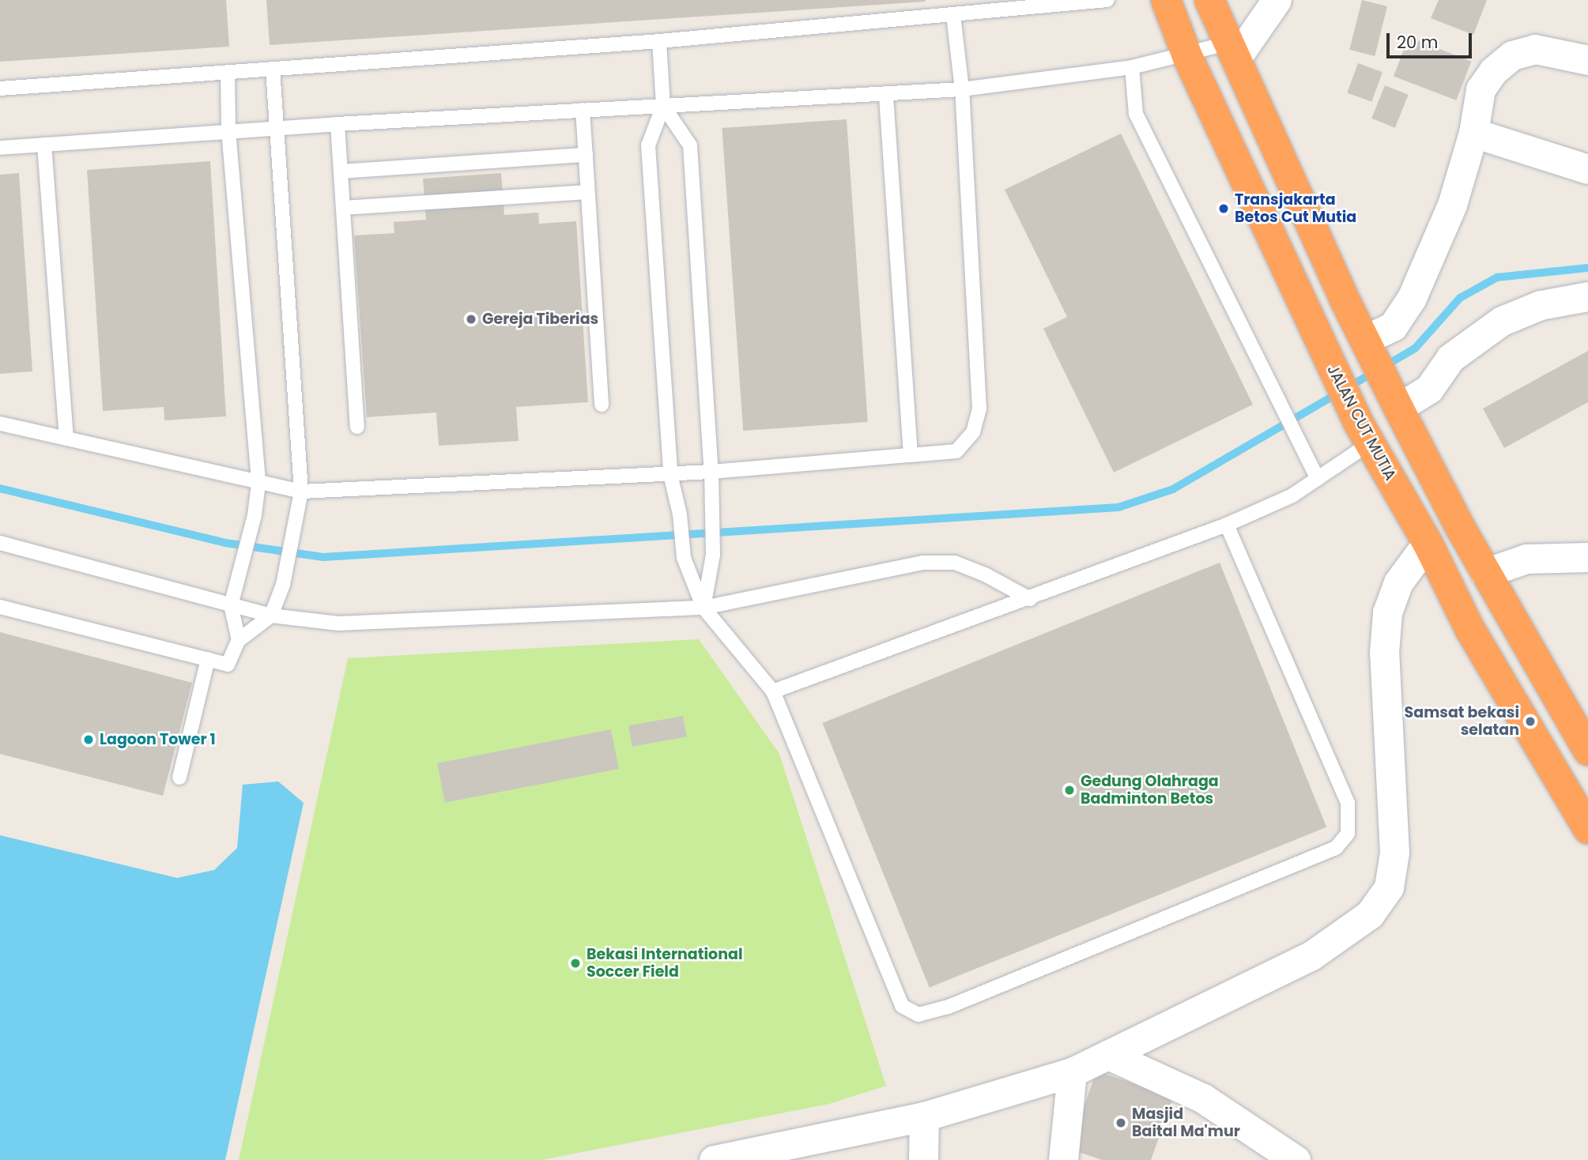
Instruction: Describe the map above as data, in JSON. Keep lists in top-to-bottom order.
{
  "streets": {
    "highway": ["JALAN CUT MUTIA"]
  },
  "places": [
    "Transjakarta Betos Cut Mutia",
    "Gereja Tiberias",
    "Samsat bekasi selatan",
    "Lagoon Tower 1",
    "Gedung Olahraga Badminton Betos",
    "Bekasi International Soccer Field",
    "Masjid Baital Ma'mur"
  ],
  "scale_bar": "20 m"
}
